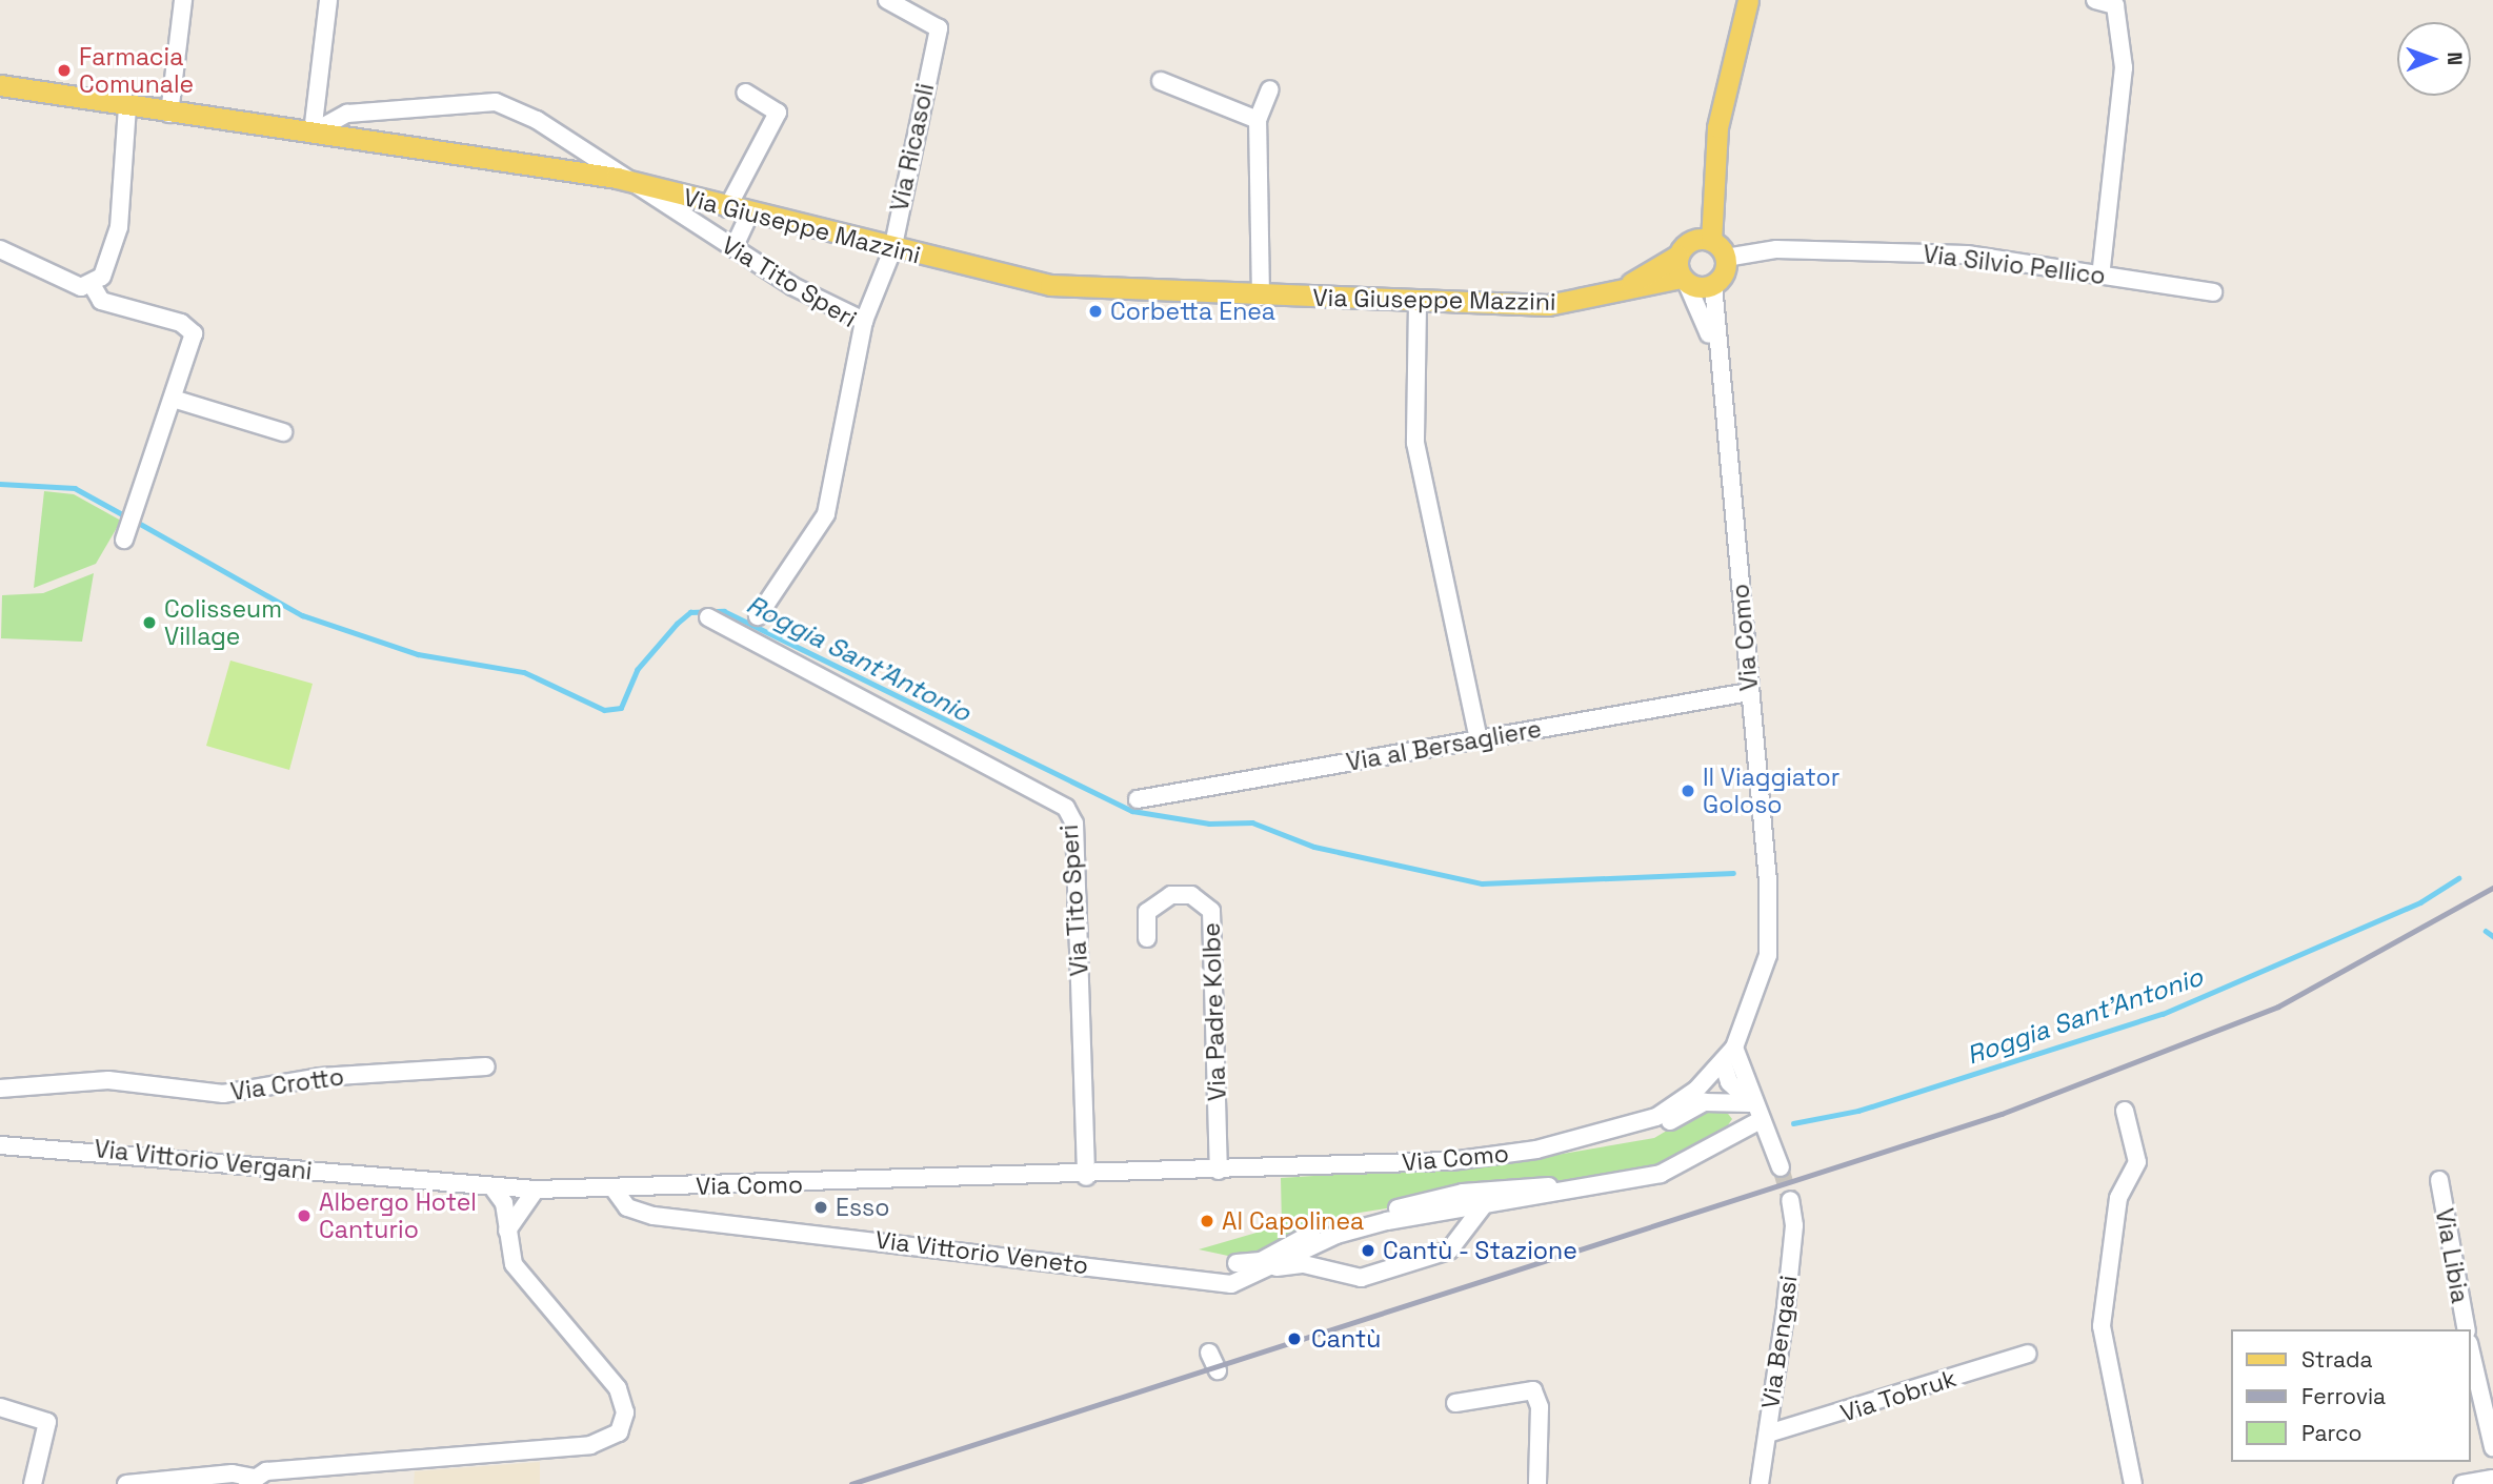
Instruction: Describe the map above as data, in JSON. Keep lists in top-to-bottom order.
{
  "streets": {
    "main road": ["Via Giuseppe Mazzini"],
    "street": [
      "Via Ricasoli",
      "Via Silvio Pellico",
      "Via Tito Speri",
      "Via Como",
      "Via al Bersagliere",
      "Via Padre Kolbe",
      "Via Crotto",
      "Via Vittorio Vergani",
      "Via Vittorio Veneto",
      "Via Libia",
      "Via Bengasi",
      "Via Tobruk"
    ]
  },
  "crossings": [
    ["Via Ricasoli", "Via Giuseppe Mazzini"],
    ["Via Ricasoli", "Via Tito Speri"],
    ["Via Giuseppe Mazzini", "Via Silvio Pellico"],
    ["Via Giuseppe Mazzini", "Via Tito Speri"],
    ["Via Giuseppe Mazzini", "Via Como"],
    ["Via Silvio Pellico", "Via Como"],
    ["Via Tito Speri", "Via Como"],
    ["Via Como", "Via al Bersagliere"],
    ["Via Como", "Via Padre Kolbe"],
    ["Via Como", "Via Vittorio Vergani"],
    ["Via Como", "Via Vittorio Veneto"],
    ["Via Bengasi", "Via Tobruk"]
  ],
  "water": ["Roggia Sant'Antonio"],
  "places": [
    "Farmacia Comunale",
    "Corbetta Enea",
    "Colisseum Village",
    "Il Viaggiator Goloso",
    "Esso",
    "Albergo Hotel Canturio",
    "Al Capolinea",
    "Cantù - Stazione",
    "Cantù"
  ],
  "legend": ["Strada", "Ferrovia", "Parco"],
  "north": "right"
}
